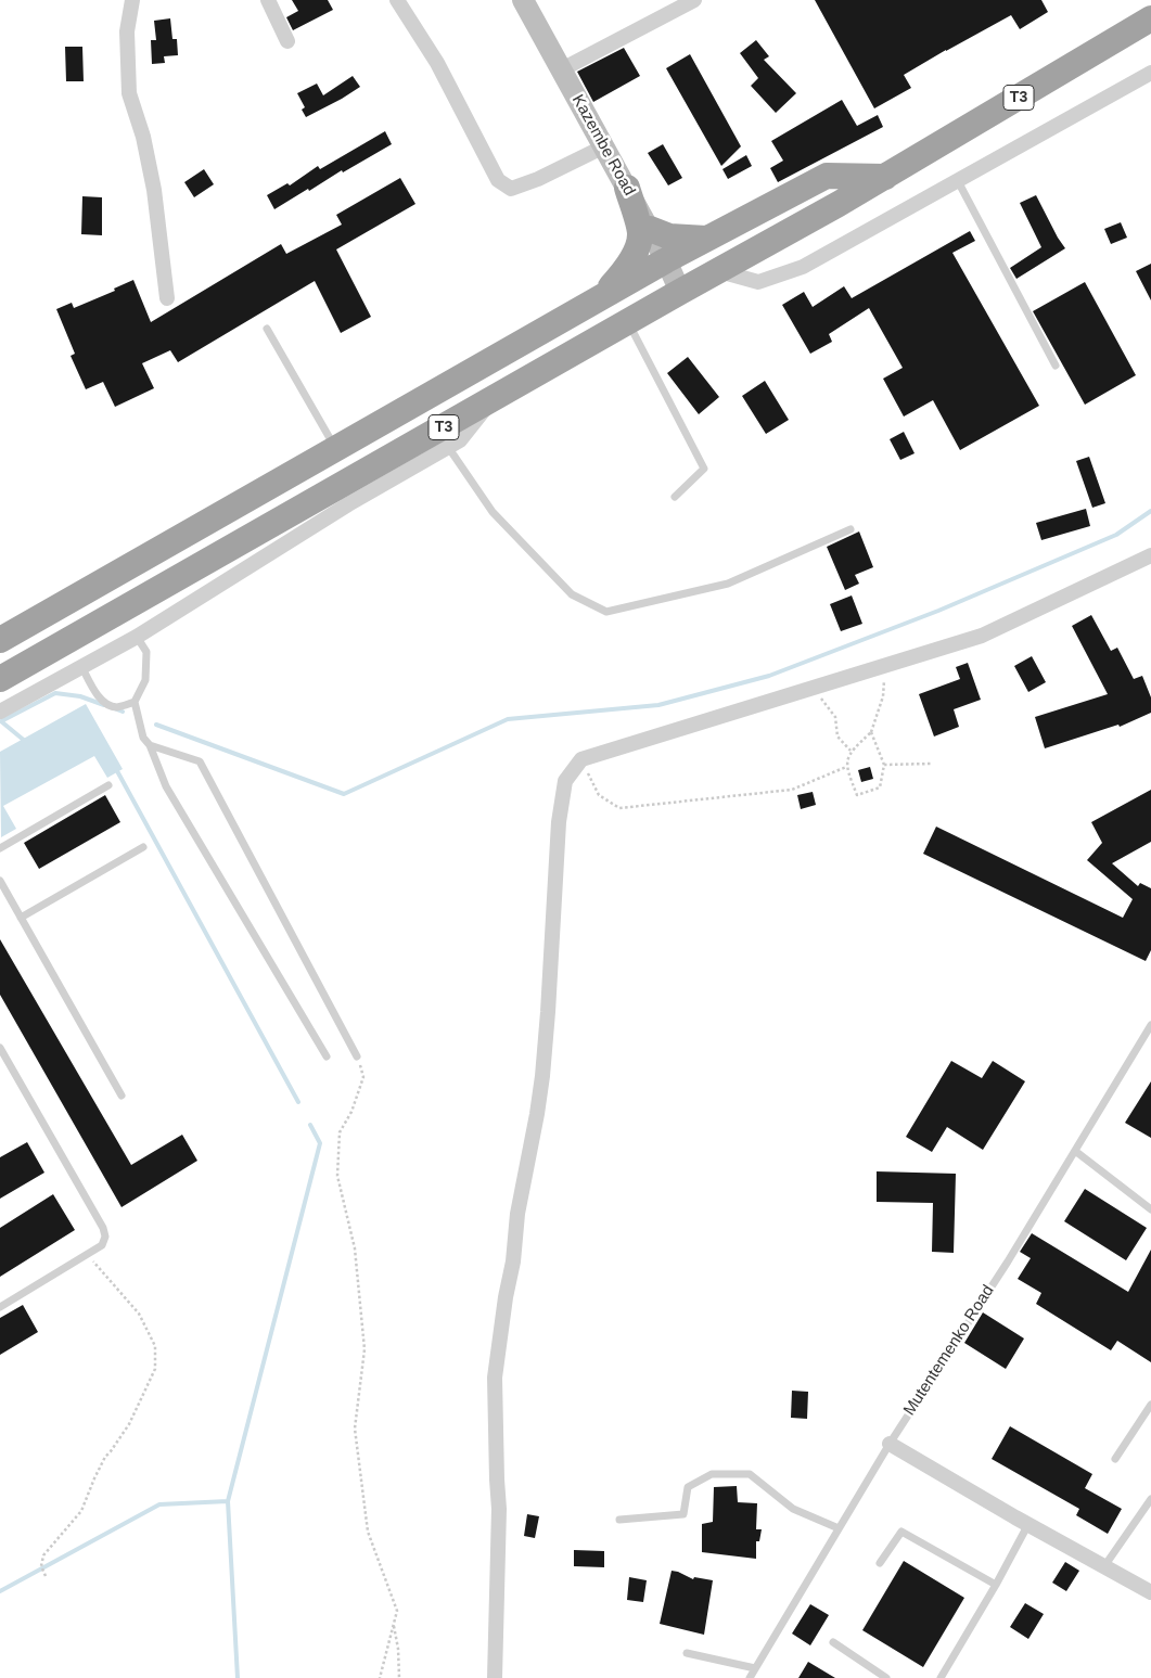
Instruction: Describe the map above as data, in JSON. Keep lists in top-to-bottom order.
{
  "streets": {
    "highway": ["T3"],
    "main road": ["Kazembe Road"],
    "lane": ["Mutentemenko Road"]
  },
  "crossings": [
    ["T3", "Kazembe Road"]
  ]
}
